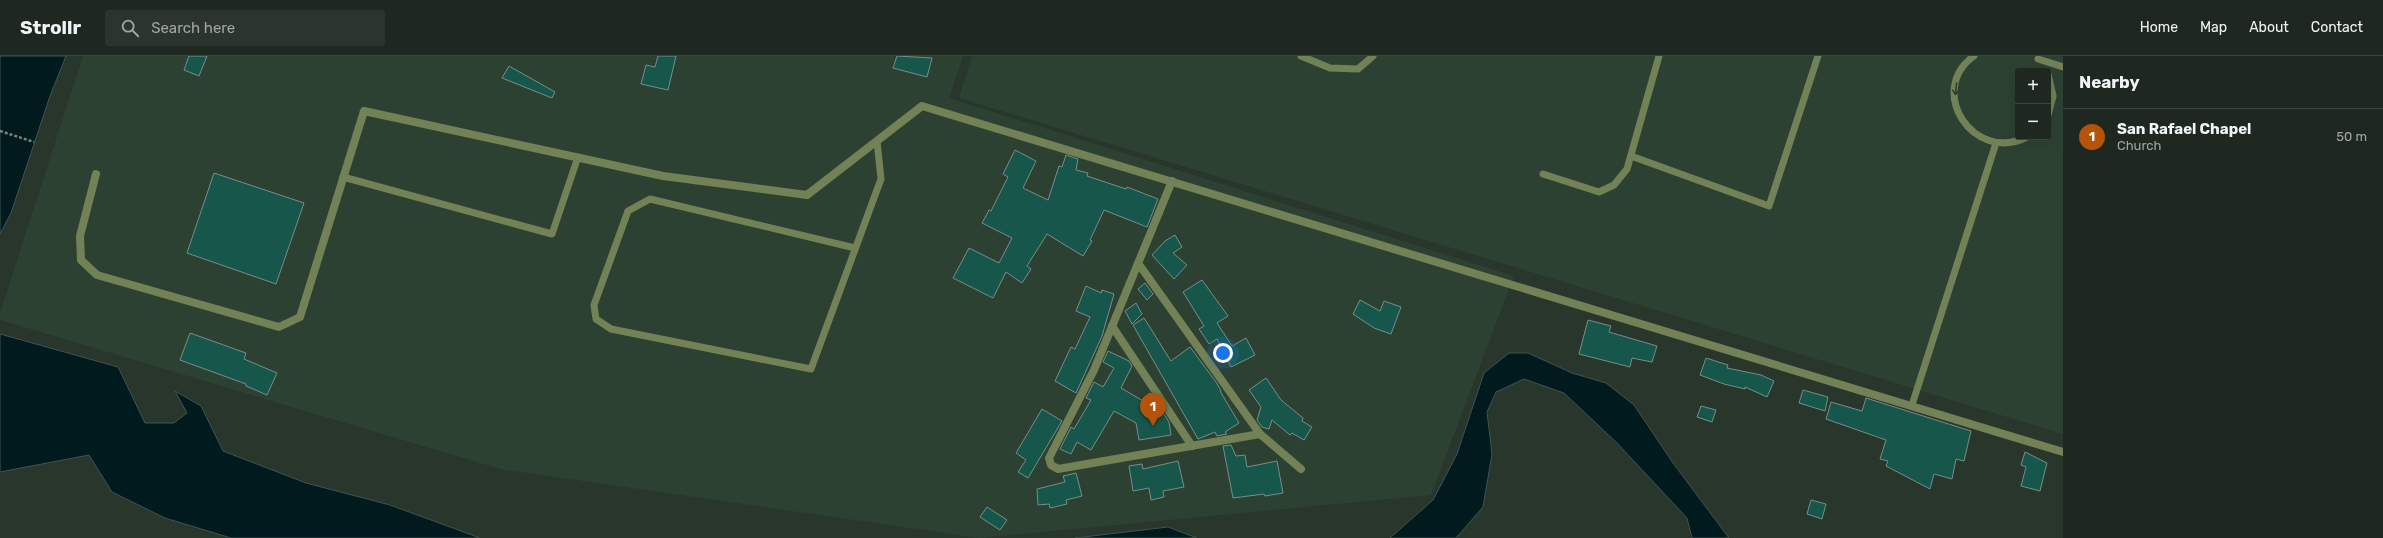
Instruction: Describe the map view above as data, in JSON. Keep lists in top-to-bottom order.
{
  "page": {
    "header": "Strollr",
    "search": "Search here",
    "nav": [
      "Home",
      "Map",
      "About",
      "Contact"
    ],
    "heading": "Nearby",
    "map_buttons": ["+", "−"],
    "list": [
      {
        "mark": "1",
        "name": "San Rafael Chapel",
        "note": "Church",
        "value": "50 m"
      }
    ],
    "pins": "1"
  }
}
